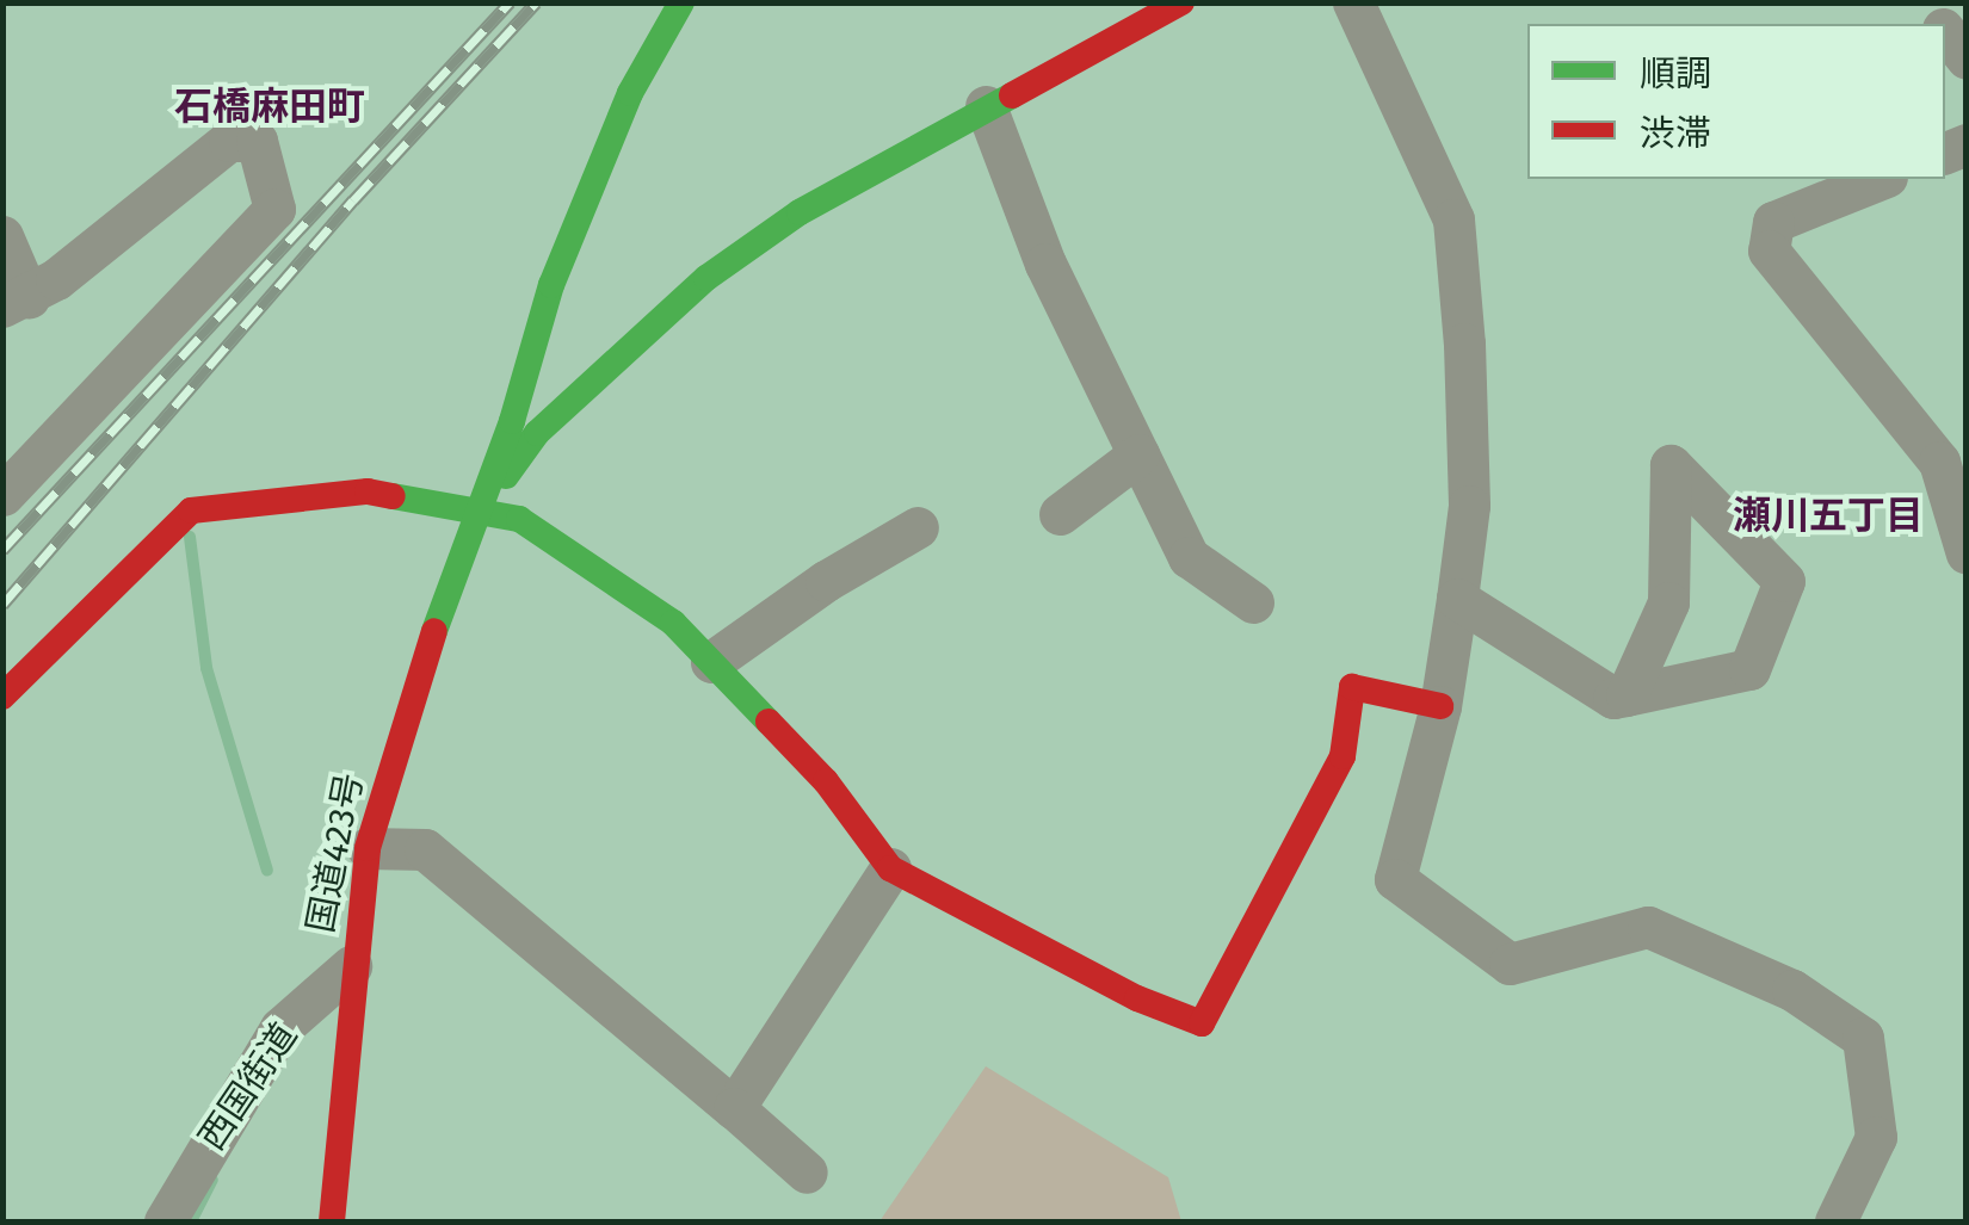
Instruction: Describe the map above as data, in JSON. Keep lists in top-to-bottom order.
{
  "streets": {
    "main road": ["国道423号"],
    "street": ["西国街道"]
  },
  "crossings": [
    ["国道423号", "西国街道"]
  ],
  "districts": ["石橋麻田町", "瀬川五丁目"],
  "legend": ["順調", "渋滞"]
}
